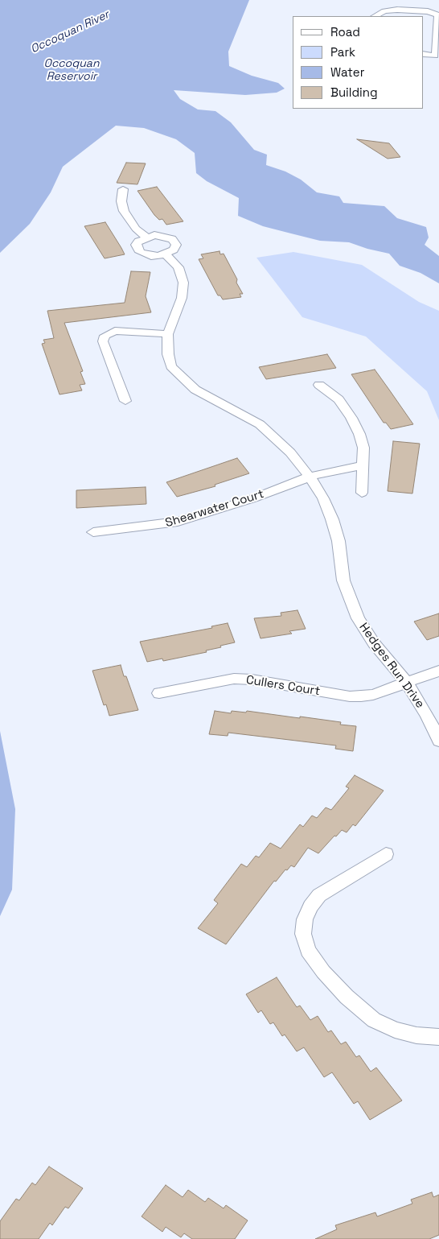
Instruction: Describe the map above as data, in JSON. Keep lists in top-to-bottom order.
{
  "streets": {
    "street": ["Shearwater Court", "Hedges Run Drive", "Cullers Court"]
  },
  "crossings": [
    ["Shearwater Court", "Hedges Run Drive"],
    ["Hedges Run Drive", "Cullers Court"]
  ],
  "water": ["Occoquan River", "Occoquan Reservoir"],
  "legend": [
    "Road",
    "Park",
    "Water",
    "Building"
  ]
}
